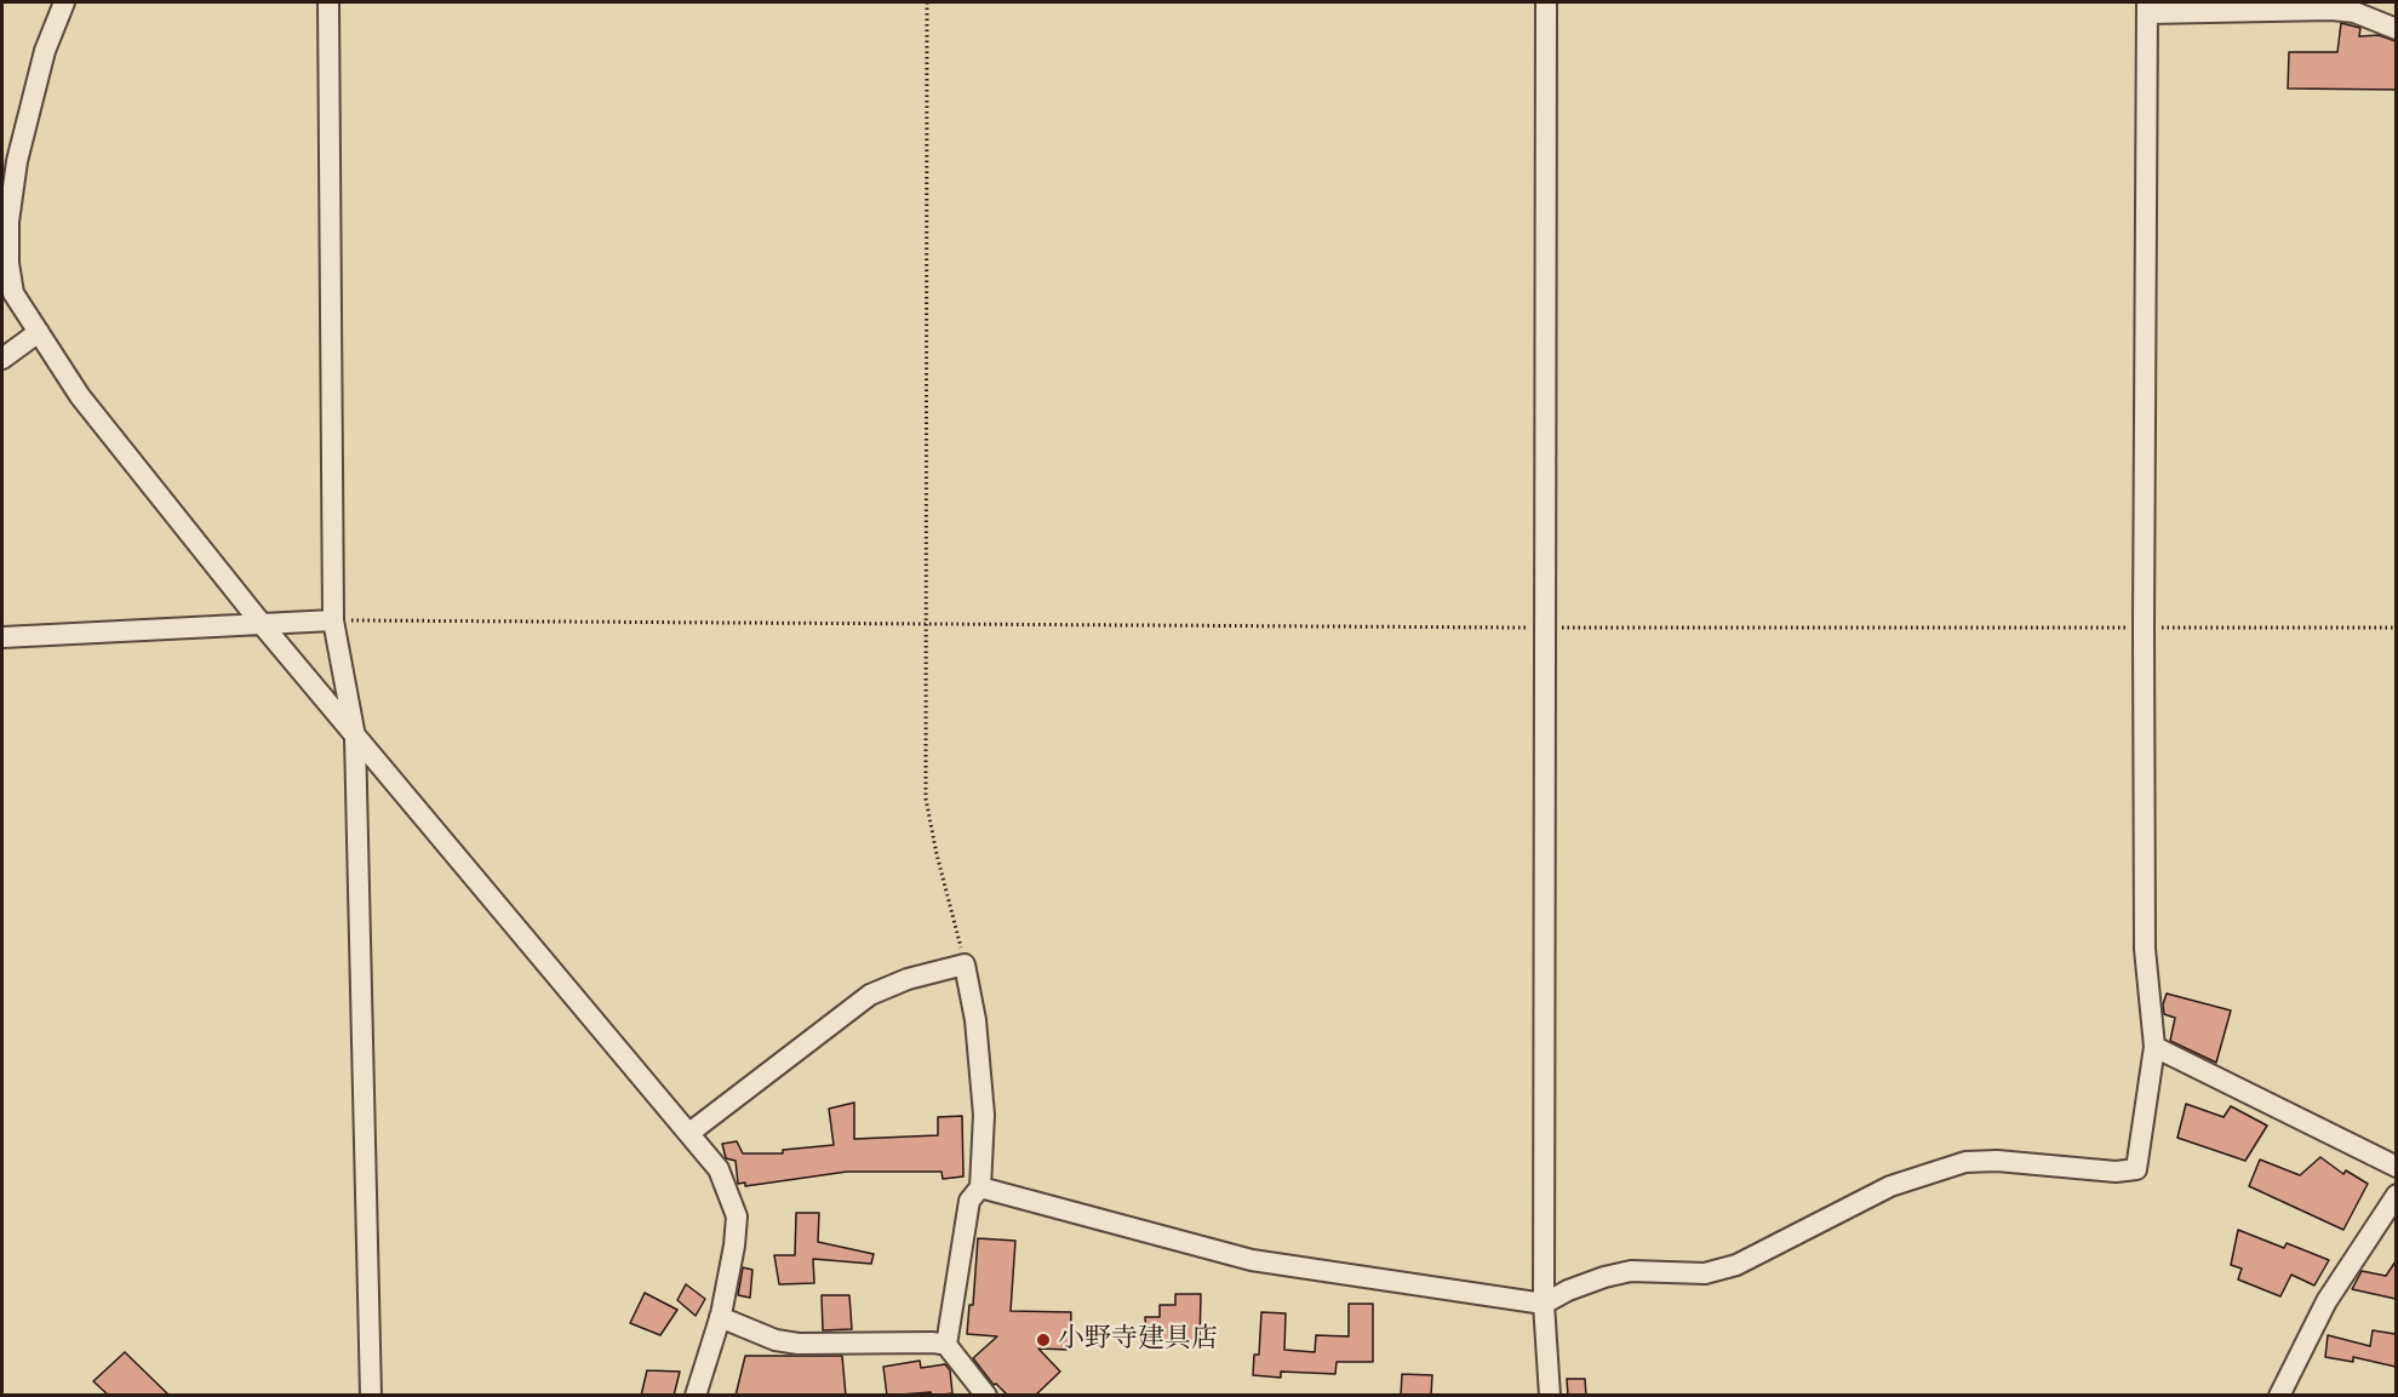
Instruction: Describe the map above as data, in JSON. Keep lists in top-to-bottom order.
{
  "places": ["小野寺建具店"]
}
